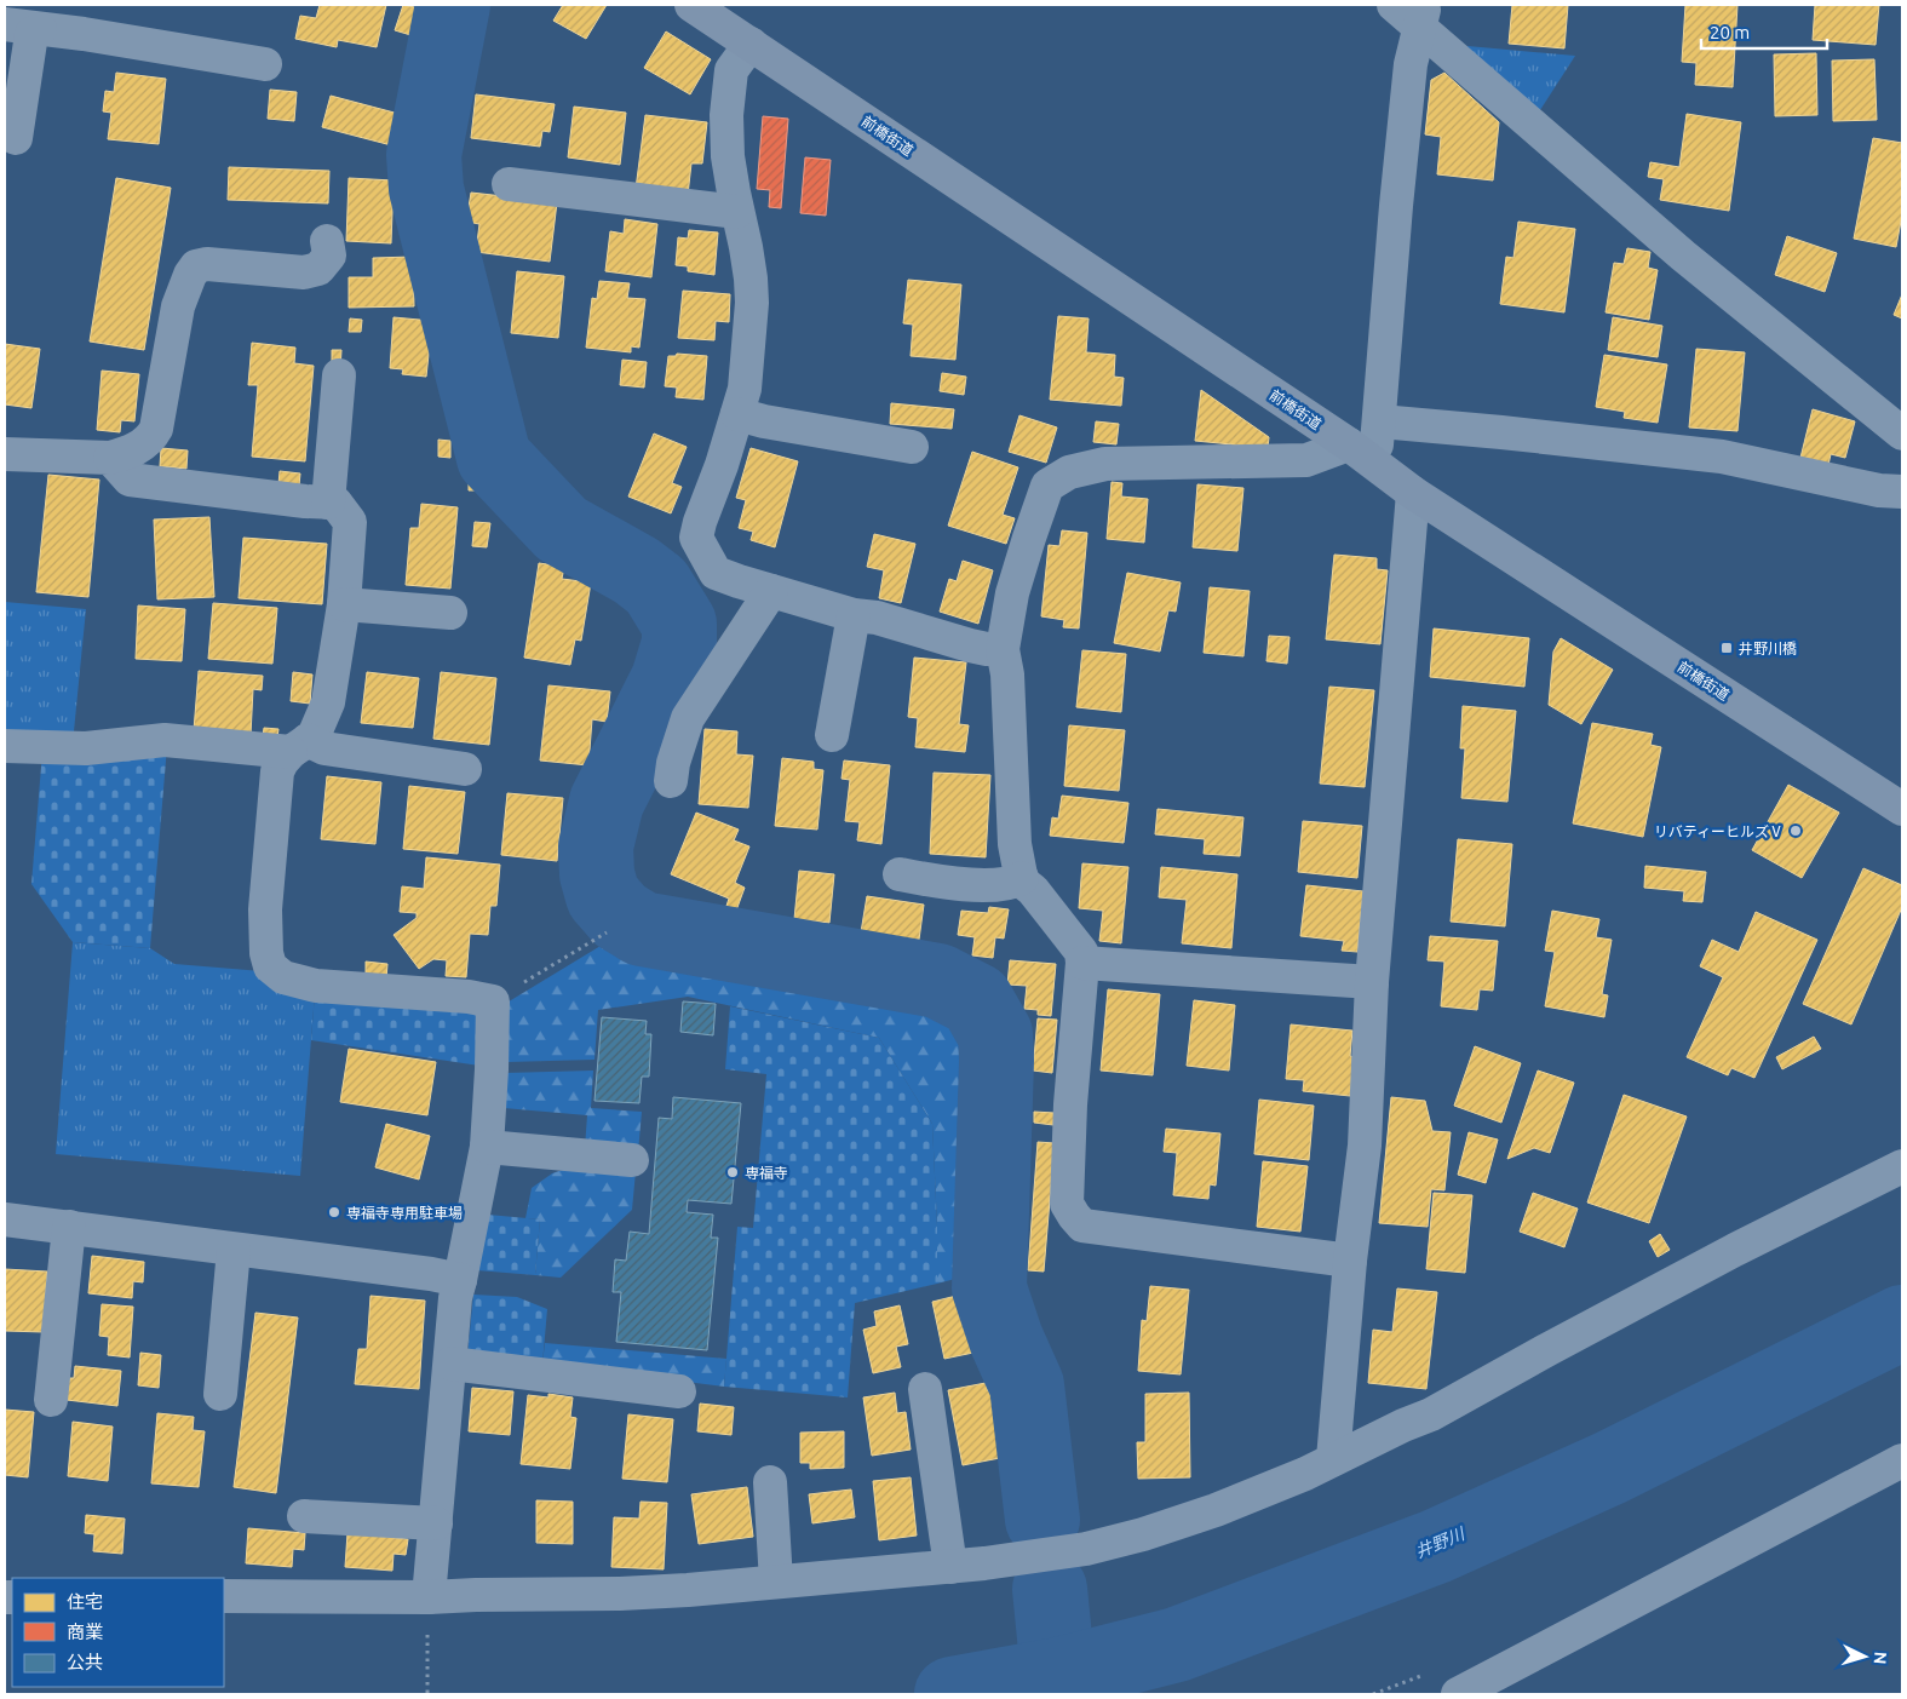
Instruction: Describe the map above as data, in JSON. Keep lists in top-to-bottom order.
{
  "streets": {
    "main road": ["前橋街道"]
  },
  "water": ["井野川"],
  "places": {
    "transit": ["井野川橋"],
    "other": ["リバティーヒルズⅤ", "専福寺", "専福寺専用駐車場"]
  },
  "legend": ["住宅", "商業", "公共"],
  "scale_bar": "20 m",
  "north": "right"
}
